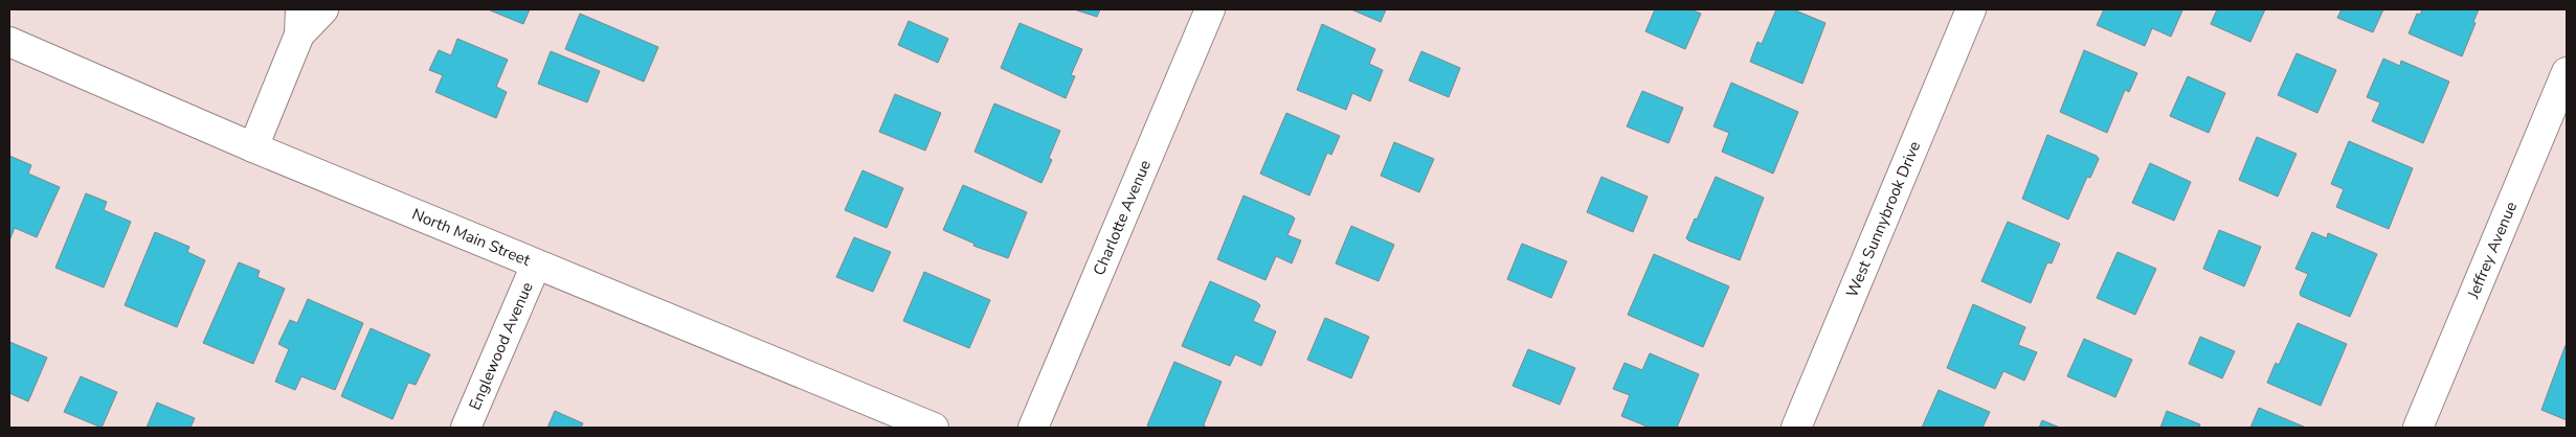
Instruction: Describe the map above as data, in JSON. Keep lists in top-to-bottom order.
{
  "streets": {
    "street": [
      "Charlotte Avenue",
      "West Sunnybrook Drive",
      "North Main Street",
      "Jeffrey Avenue",
      "Englewood Avenue"
    ]
  },
  "crossings": [
    ["North Main Street", "Englewood Avenue"]
  ]
}
